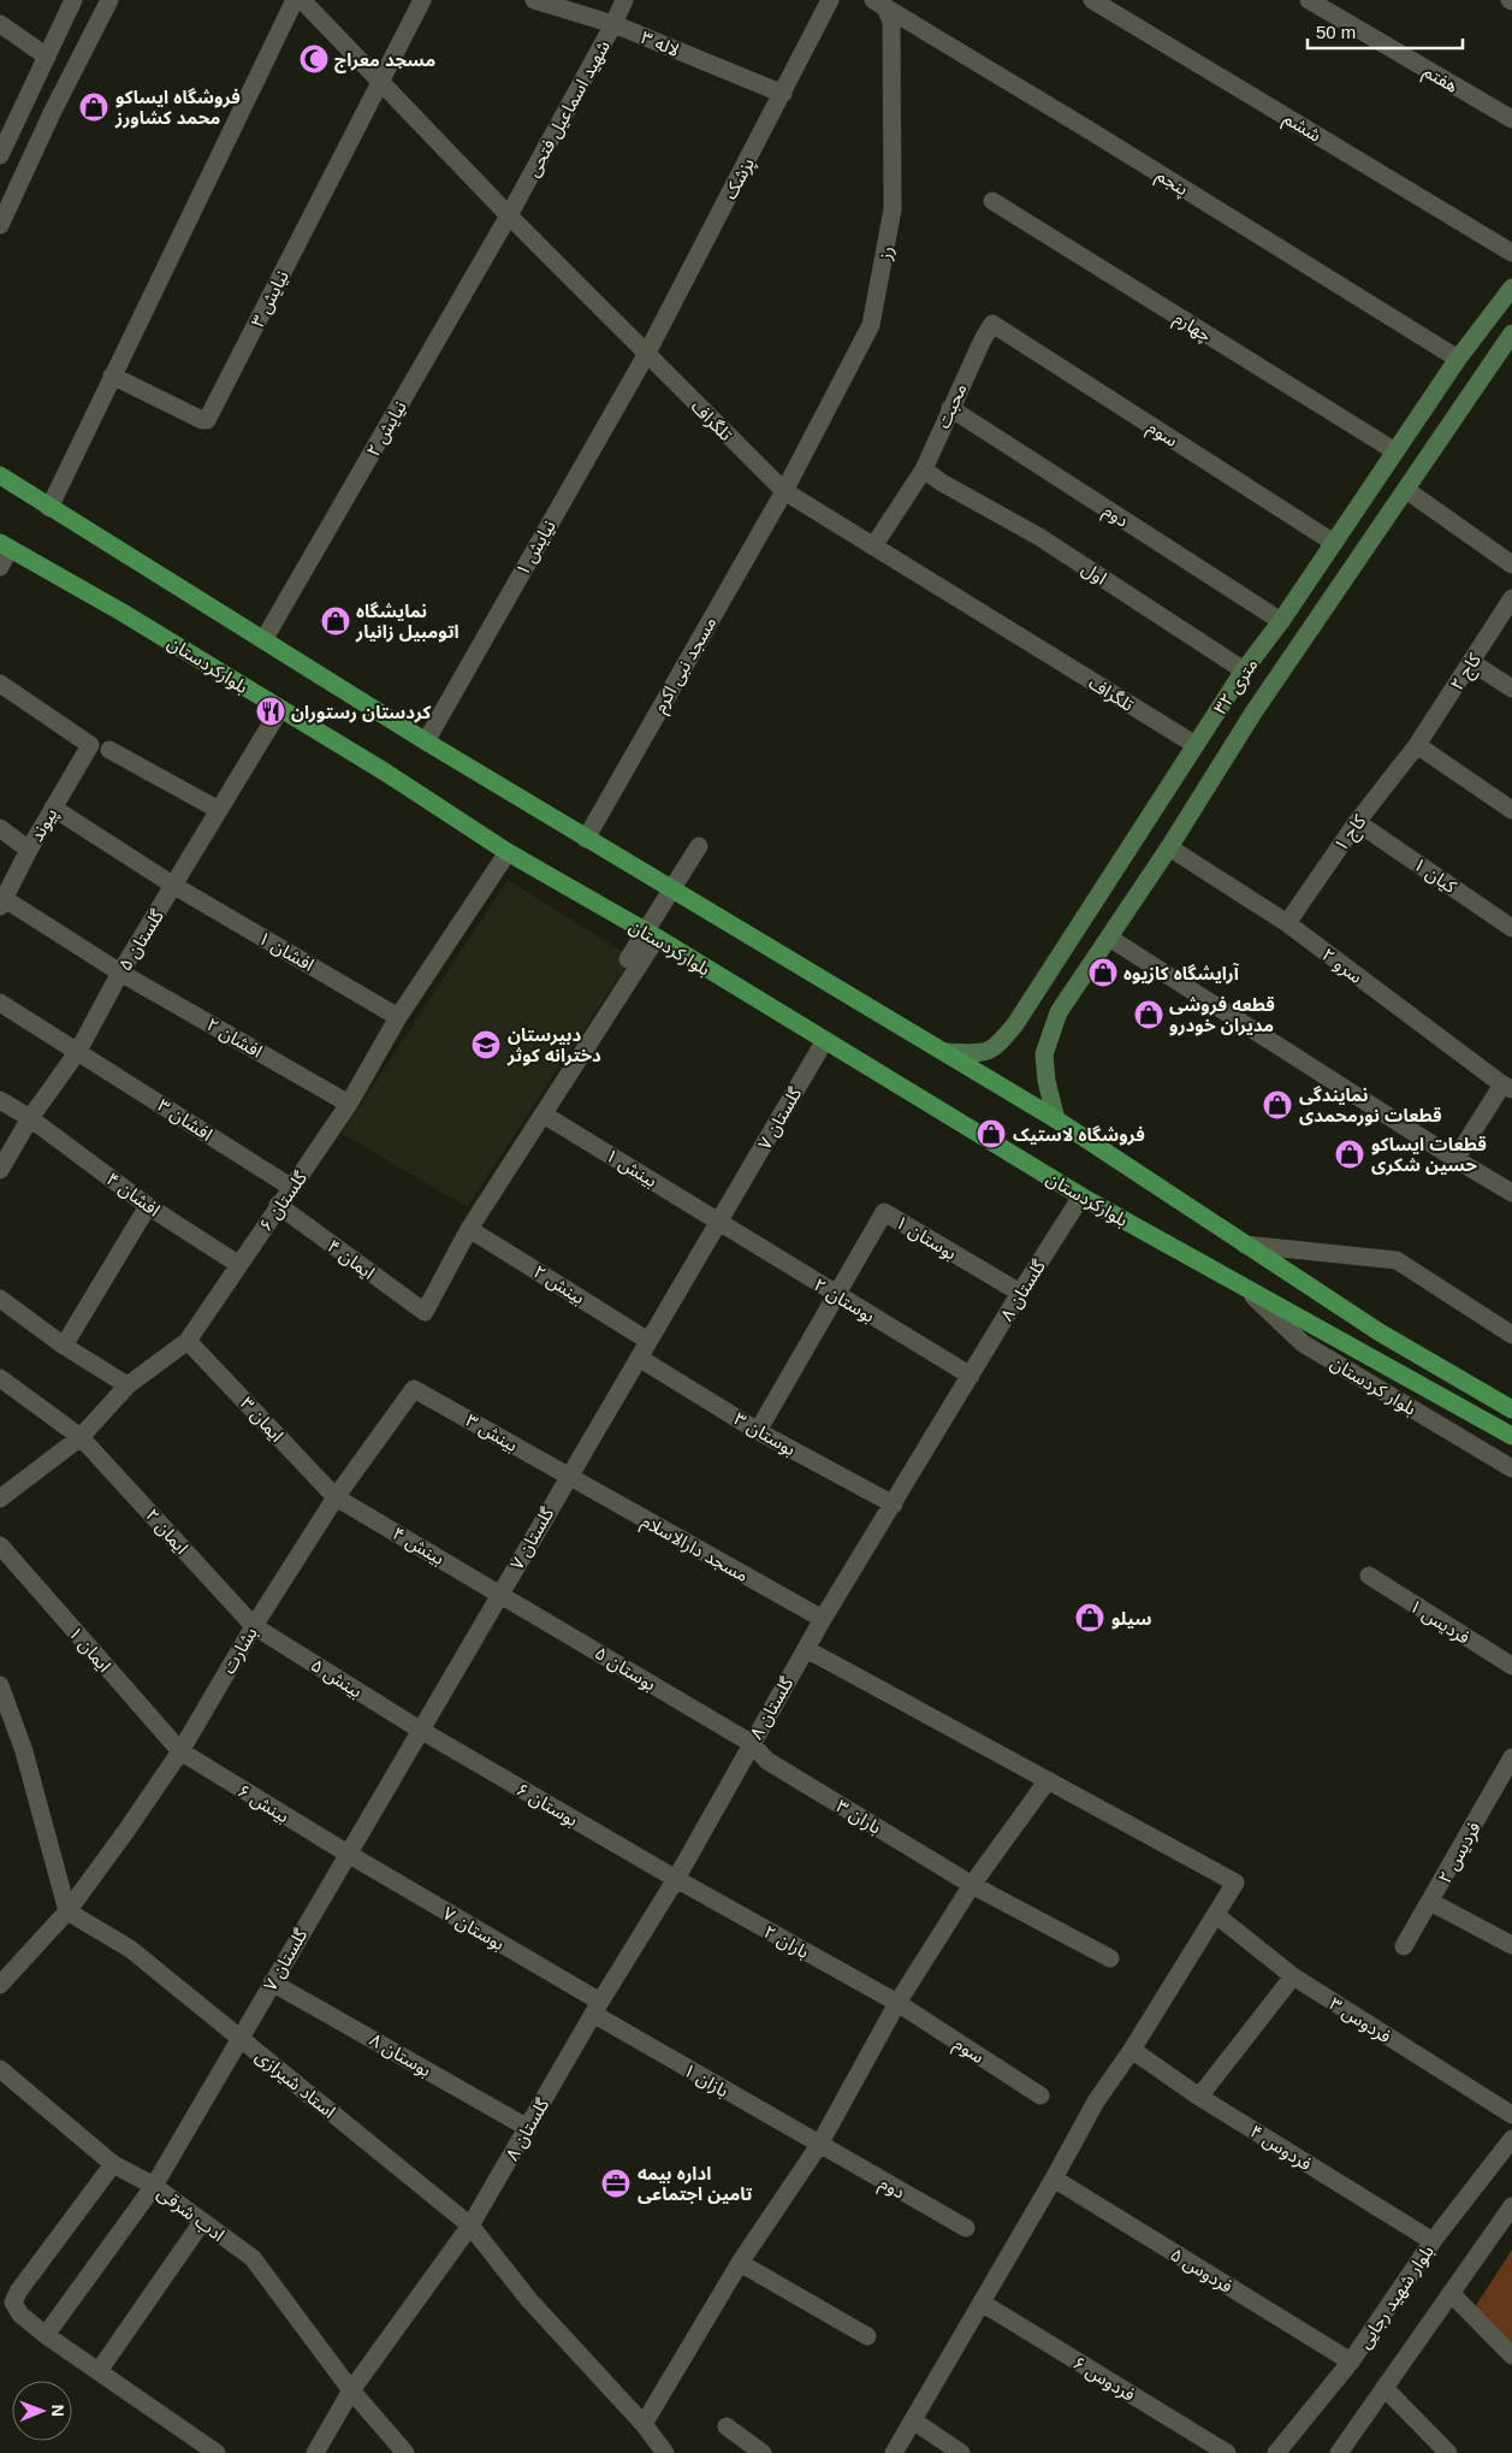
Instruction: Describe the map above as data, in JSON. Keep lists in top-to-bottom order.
{
  "streets": {
    "main road": ["بلوارکردستان", "۳۲ متری"],
    "street": [
      "لاله ۳",
      "هفتم",
      "شهید اسماعیل فتحی",
      "ششم",
      "پزشک",
      "پنجم",
      "رز",
      "نیایش ۳",
      "چهارم",
      "محبت",
      "تلگراف",
      "نیایش ۲",
      "سوم",
      "دوم",
      "نیایش ۱",
      "اول",
      "مسجد نبی اکرم",
      "کاج ۲",
      "پیوند",
      "کاج ۱",
      "کیان ۱",
      "گلستان ۵",
      "افشان ۱",
      "سرو ۲",
      "افشان ۲",
      "گلستان ۷",
      "افشان ۳",
      "بینش ۱",
      "افشان ۴",
      "گلستان ۶",
      "بوستان ۱",
      "ایمان ۴",
      "بینش ۲",
      "گلستان ۸",
      "بوستان ۲",
      "بلوار کردستان",
      "ایمان ۳",
      "بینش ۳",
      "بوستان ۳",
      "ایمان ۲",
      "بینش ۴",
      "مسجد دارالاسلام",
      "فردیس ۱",
      "ایمان ۱",
      "بشارت",
      "بوستان ۵",
      "بینش ۵",
      "بینش ۶",
      "بوستان ۶",
      "باران ۳",
      "فردیس ۲",
      "بوستان ۷",
      "باران ۲",
      "فردوس ۳",
      "بوستان ۸",
      "بازان ۱",
      "استاد شیرازی",
      "فردوس ۴",
      "ادب شرقی",
      "فردوس ۵",
      "بلوار شهید رجایی",
      "فردوس ۶"
    ]
  },
  "crossings": [
    ["لاله ۳", "شهید اسماعیل فتحی"],
    ["لاله ۳", "پزشک"],
    ["شهید اسماعیل فتحی", "تلگراف"],
    ["شهید اسماعیل فتحی", "نیایش ۲"],
    ["پزشک", "تلگراف"],
    ["پزشک", "نیایش ۱"],
    ["پنجم", "رز"],
    ["پنجم", "۳۲ متری"],
    ["رز", "تلگراف"],
    ["رز", "مسجد نبی اکرم"],
    ["نیایش ۳", "تلگراف"],
    ["چهارم", "۳۲ متری"],
    ["محبت", "تلگراف"],
    ["محبت", "سوم"],
    ["محبت", "دوم"],
    ["محبت", "اول"],
    ["تلگراف", "نیایش ۲"],
    ["تلگراف", "نیایش ۱"],
    ["تلگراف", "مسجد نبی اکرم"],
    ["تلگراف", "۳۲ متری"],
    ["سوم", "۳۲ متری"],
    ["سوم", "باران ۲"],
    ["دوم", "۳۲ متری"],
    ["دوم", "بازان ۱"],
    ["اول", "۳۲ متری"],
    ["بلوارکردستان", "گلستان ۵"],
    ["بلوارکردستان", "گلستان ۷"],
    ["بلوارکردستان", "گلستان ۶"],
    ["بلوارکردستان", "گلستان ۸"],
    ["بلوارکردستان", "بلوار کردستان"],
    ["کاج ۲", "کاج ۱"],
    ["۳۲ متری", "سرو ۲"],
    ["پیوند", "افشان ۱"],
    ["پیوند", "افشان ۲"],
    ["کاج ۱", "کیان ۱"],
    ["کاج ۱", "سرو ۲"],
    ["گلستان ۵", "افشان ۱"],
    ["گلستان ۵", "افشان ۲"],
    ["گلستان ۵", "افشان ۳"],
    ["گلستان ۵", "افشان ۴"],
    ["افشان ۱", "گلستان ۶"],
    ["افشان ۲", "گلستان ۶"],
    ["گلستان ۷", "بینش ۱"],
    ["گلستان ۷", "بینش ۲"],
    ["گلستان ۷", "بوستان ۲"],
    ["گلستان ۷", "بینش ۳"],
    ["گلستان ۷", "بوستان ۳"],
    ["گلستان ۷", "بینش ۴"],
    ["گلستان ۷", "مسجد دارالاسلام"],
    ["گلستان ۷", "بوستان ۵"],
    ["گلستان ۷", "بینش ۵"],
    ["گلستان ۷", "بینش ۶"],
    ["گلستان ۷", "بوستان ۶"],
    ["گلستان ۷", "بوستان ۷"],
    ["گلستان ۷", "بوستان ۸"],
    ["گلستان ۷", "استاد شیرازی"],
    ["گلستان ۷", "ادب شرقی"],
    ["افشان ۳", "گلستان ۶"],
    ["بینش ۱", "بوستان ۲"],
    ["افشان ۴", "گلستان ۶"],
    ["گلستان ۶", "ایمان ۴"],
    ["گلستان ۶", "ایمان ۳"],
    ["گلستان ۶", "ایمان ۲"],
    ["بوستان ۱", "گلستان ۸"],
    ["بوستان ۱", "بوستان ۲"],
    ["ایمان ۴", "بینش ۲"],
    ["گلستان ۸", "بوستان ۲"],
    ["گلستان ۸", "بوستان ۳"],
    ["گلستان ۸", "مسجد دارالاسلام"],
    ["گلستان ۸", "بوستان ۵"],
    ["گلستان ۸", "بوستان ۶"],
    ["گلستان ۸", "باران ۳"],
    ["گلستان ۸", "بوستان ۷"],
    ["گلستان ۸", "باران ۲"],
    ["گلستان ۸", "بوستان ۸"],
    ["گلستان ۸", "بازان ۱"],
    ["گلستان ۸", "استاد شیرازی"],
    ["گلستان ۸", "ادب شرقی"],
    ["ایمان ۳", "بینش ۴"],
    ["ایمان ۳", "بشارت"],
    ["بینش ۳", "مسجد دارالاسلام"],
    ["بینش ۳", "بشارت"],
    ["ایمان ۲", "بشارت"],
    ["ایمان ۲", "بینش ۵"],
    ["بینش ۴", "بشارت"],
    ["بینش ۴", "بوستان ۵"],
    ["ایمان ۱", "بشارت"],
    ["ایمان ۱", "بینش ۶"],
    ["بشارت", "بینش ۵"],
    ["بشارت", "بینش ۶"],
    ["بشارت", "استاد شیرازی"],
    ["بوستان ۵", "باران ۳"],
    ["بینش ۵", "بوستان ۶"],
    ["بینش ۶", "بوستان ۷"],
    ["بوستان ۶", "باران ۲"],
    ["بوستان ۷", "بازان ۱"],
    ["فردوس ۴", "بلوار شهید رجایی"],
    ["فردوس ۵", "بلوار شهید رجایی"]
  ],
  "places": {
    "mosque": ["مسجد معراج"],
    "shop": [
      "فروشگاه ایساکو محمد کشاورز",
      "نمایشگاه اتومبیل زانیار",
      "آرایشگاه کازیوه",
      "قطعه فروشی مدیران خودرو",
      "نمایندگی قطعات نورمحمدی",
      "فروشگاه لاستیک",
      "قطعات ایساکو حسین شکری",
      "سیلو"
    ],
    "restaurant": ["کردستان رستوران"],
    "school or university": ["دبیرستان دخترانه کوثر"],
    "office": ["اداره بیمه تامین اجتماعی"]
  },
  "scale_bar": "50 m",
  "north": "right"
}
